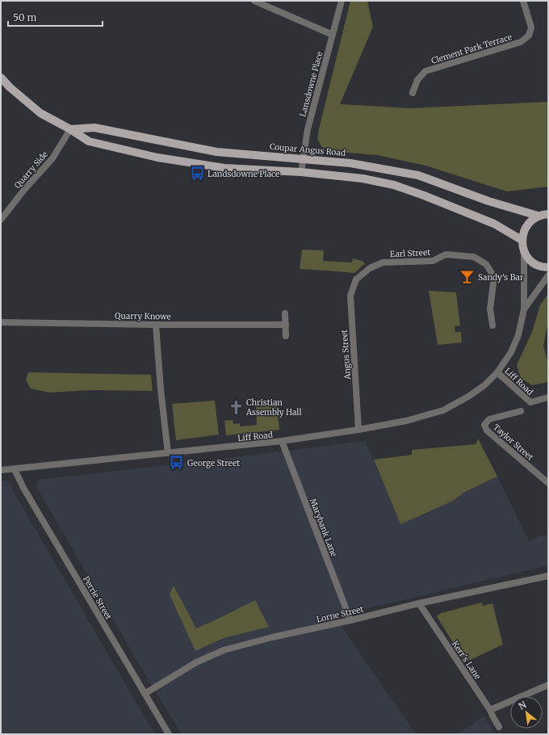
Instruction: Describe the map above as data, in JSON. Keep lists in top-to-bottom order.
{
  "streets": {
    "main road": ["Coupar Angus Road"],
    "street": [
      "Clement Park Terrace",
      "Lansdowne Place",
      "Quarry Side",
      "Earl Street",
      "Quarry Knowe",
      "Angus Street",
      "Liff Road",
      "Taylor Street",
      "Marybank Lane",
      "Perrie Street",
      "Lorne Street",
      "Kerr's Lane"
    ]
  },
  "crossings": [
    ["Lansdowne Place", "Coupar Angus Road"],
    ["Coupar Angus Road", "Quarry Side"],
    ["Earl Street", "Angus Street"],
    ["Angus Street", "Liff Road"],
    ["Liff Road", "Marybank Lane"],
    ["Liff Road", "Perrie Street"],
    ["Marybank Lane", "Lorne Street"],
    ["Perrie Street", "Lorne Street"],
    ["Lorne Street", "Kerr's Lane"]
  ],
  "places": {
    "bus stop": ["Landsdowne Place", "George Street"],
    "bar": ["Sandy's Bar"],
    "church": ["Christian Assembly Hall"]
  },
  "scale_bar": "50 m",
  "north": "top left"
}
